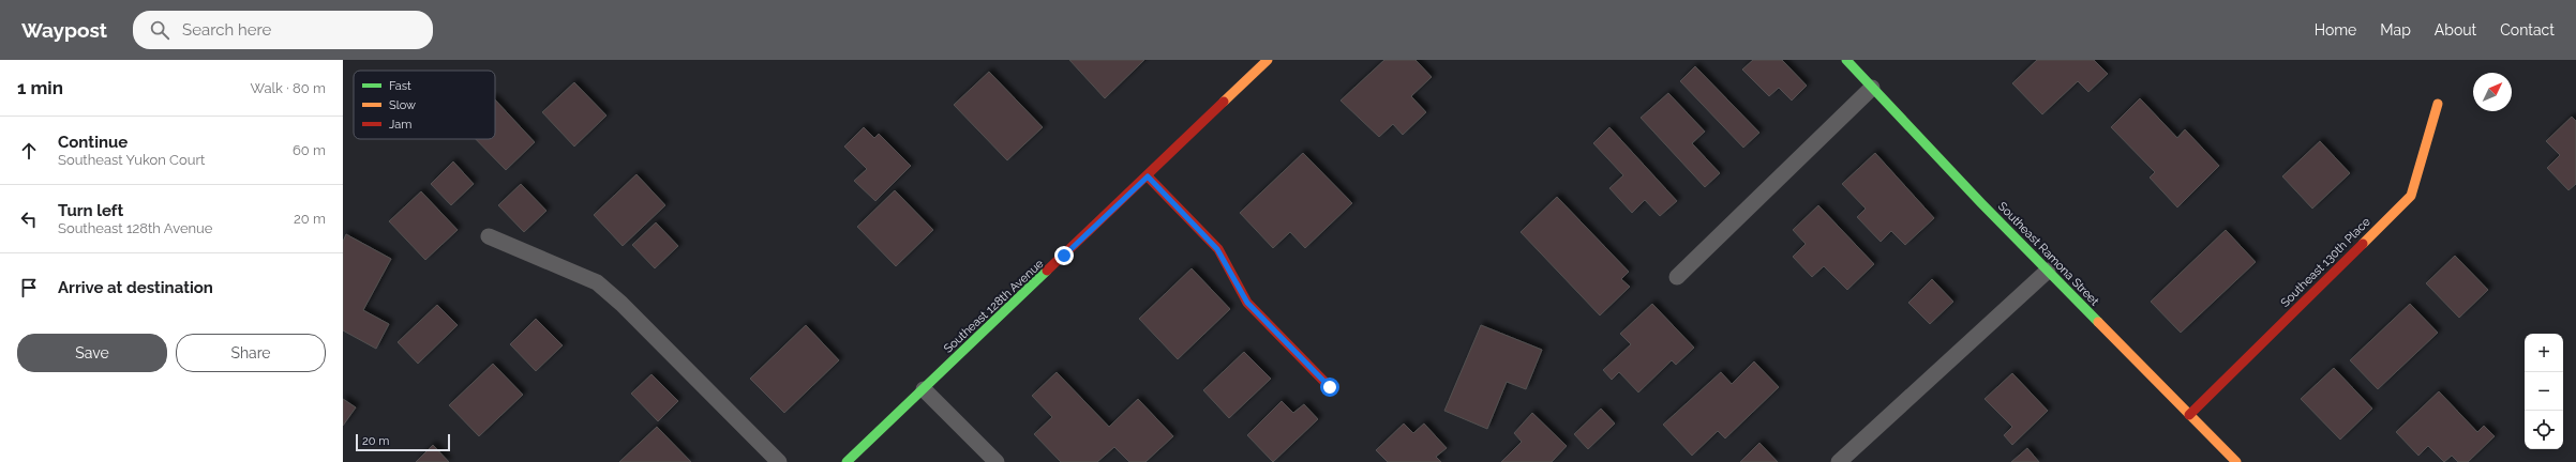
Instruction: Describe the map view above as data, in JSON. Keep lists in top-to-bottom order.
{
  "streets": {
    "street": ["Southeast Ramona Street", "Southeast 130th Place", "Southeast 128th Avenue"]
  },
  "crossings": [
    ["Southeast Ramona Street", "Southeast 130th Place"]
  ],
  "legend": ["Fast", "Slow", "Jam"],
  "scale_bar": "20 m",
  "north": "top right",
  "page": {
    "header": "Waypost",
    "search": "Search here",
    "nav": [
      "Home",
      "Map",
      "About",
      "Contact"
    ],
    "heading": ["1 min", "Walk · 80 m"],
    "list": [
      ["Continue", "Southeast Yukon Court", "60 m"],
      ["Turn left", "Southeast 128th Avenue", "20 m"],
      "Arrive at destination"
    ],
    "buttons": ["Save", "Share"],
    "map_buttons": ["+", "−"],
    "scale": "20 m"
  }
}
